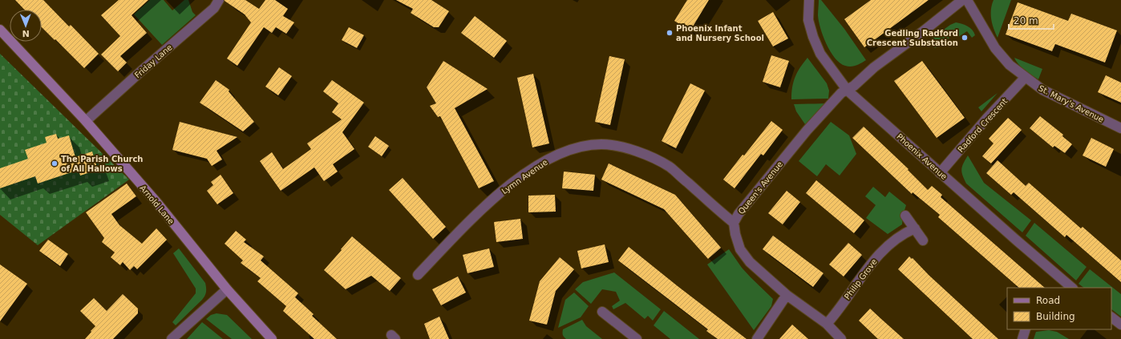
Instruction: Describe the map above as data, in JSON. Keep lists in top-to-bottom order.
{
  "streets": {
    "street": [
      "Friday Lane",
      "St. Mary's Avenue",
      "Radford Crescent",
      "Phoenix Avenue",
      "Lymn Avenue",
      "Queen's Avenue",
      "Arnold Lane",
      "Philip Grove"
    ]
  },
  "crossings": [
    ["Friday Lane", "Arnold Lane"],
    ["St. Mary's Avenue", "Radford Crescent"],
    ["Radford Crescent", "Phoenix Avenue"],
    ["Phoenix Avenue", "Queen's Avenue"],
    ["Lymn Avenue", "Queen's Avenue"],
    ["Queen's Avenue", "Philip Grove"]
  ],
  "places": ["Phoenix Infant and Nursery School", "Gedling Radford Crescent Substation", "The Parish Church of All Hallows"],
  "legend": ["Road", "Building"],
  "scale_bar": "20 m",
  "north": "bottom"
}
